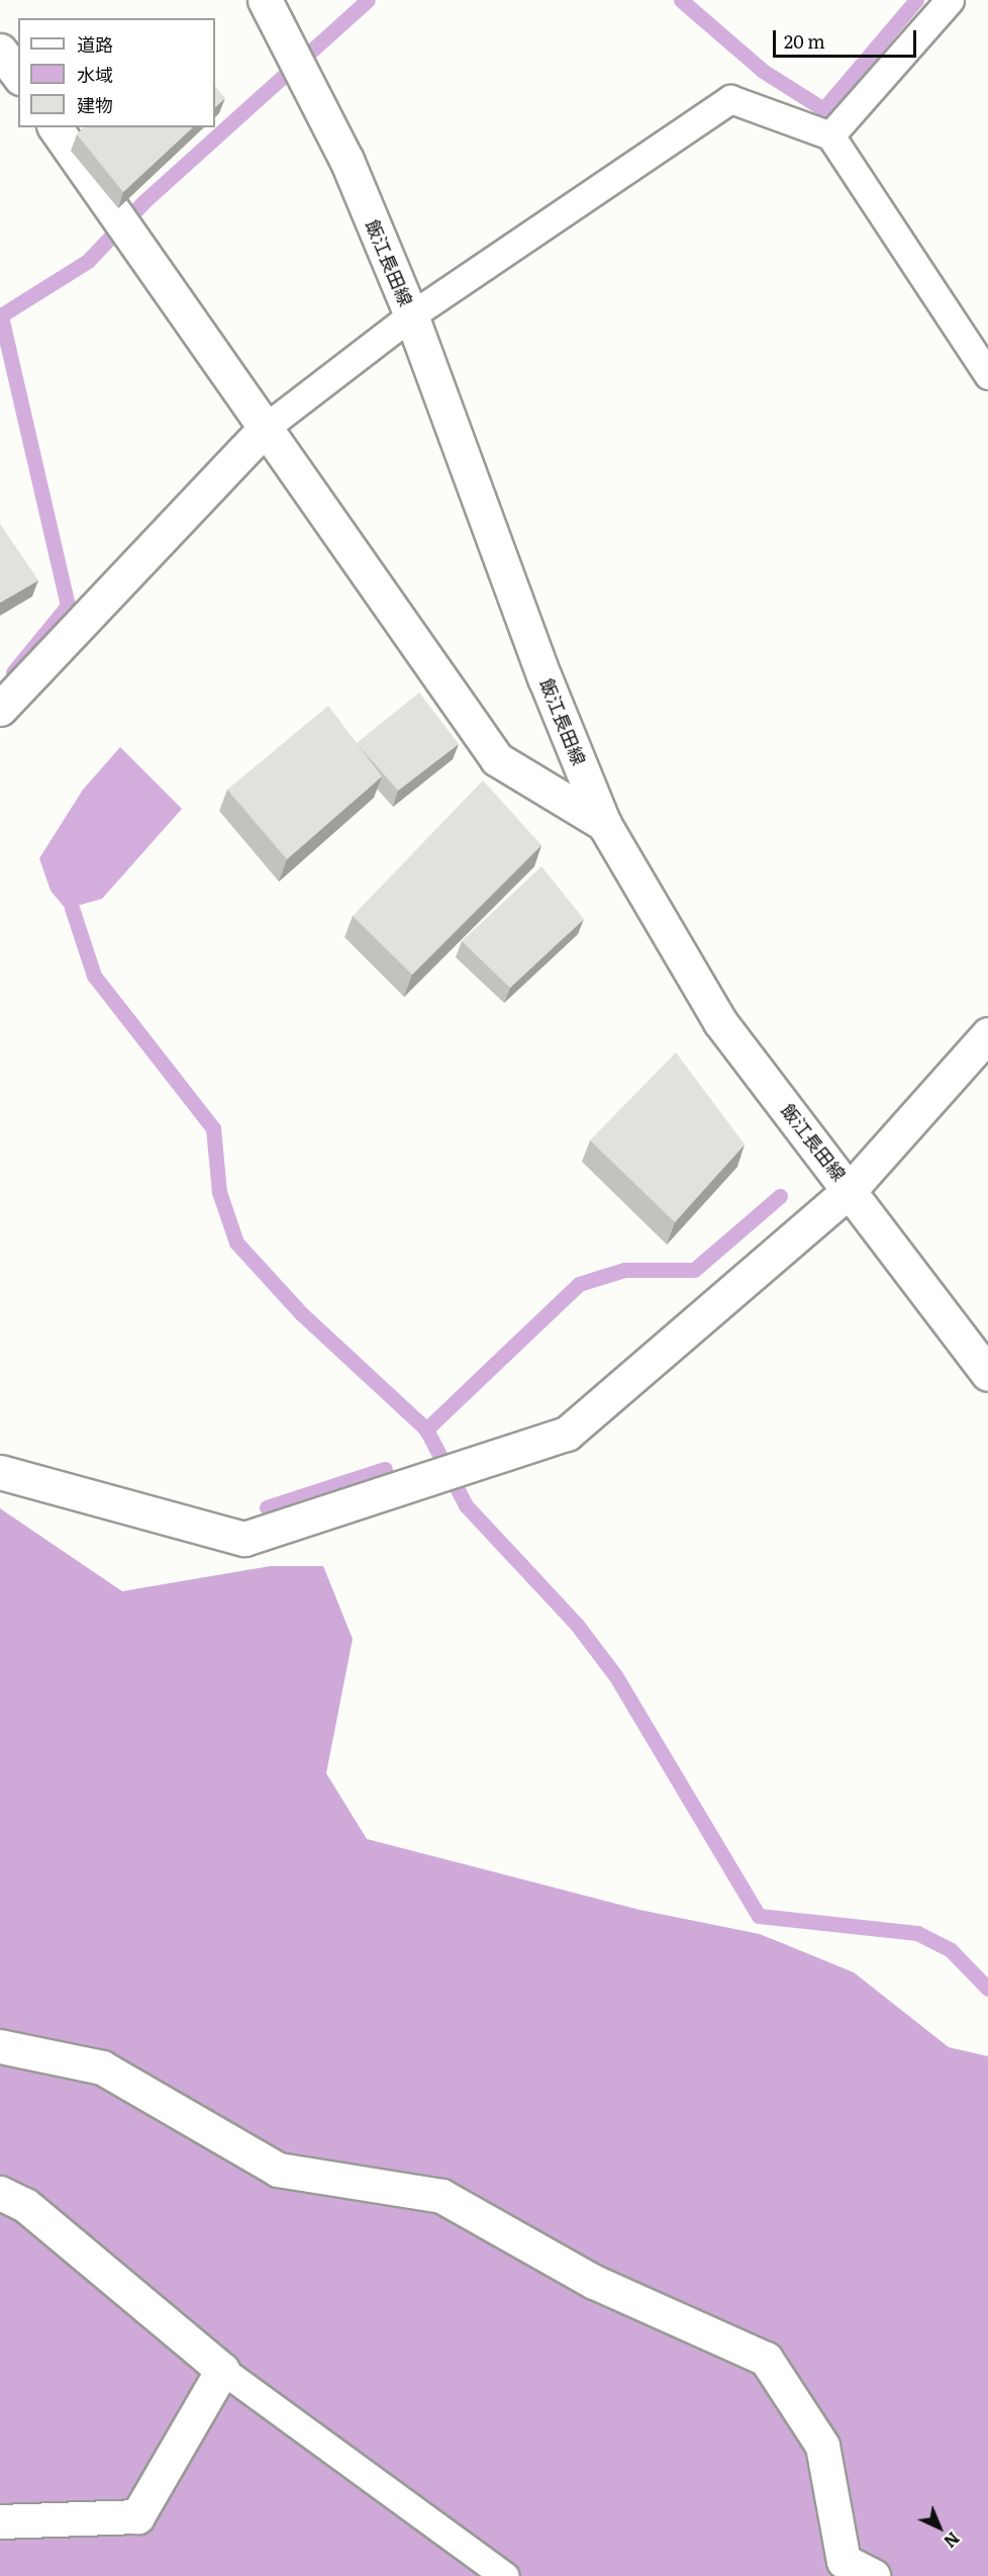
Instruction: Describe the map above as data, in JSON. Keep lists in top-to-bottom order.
{
  "streets": {
    "street": ["飯江長田線"]
  },
  "legend": ["道路", "水域", "建物"],
  "scale_bar": "20 m",
  "north": "bottom right"
}
